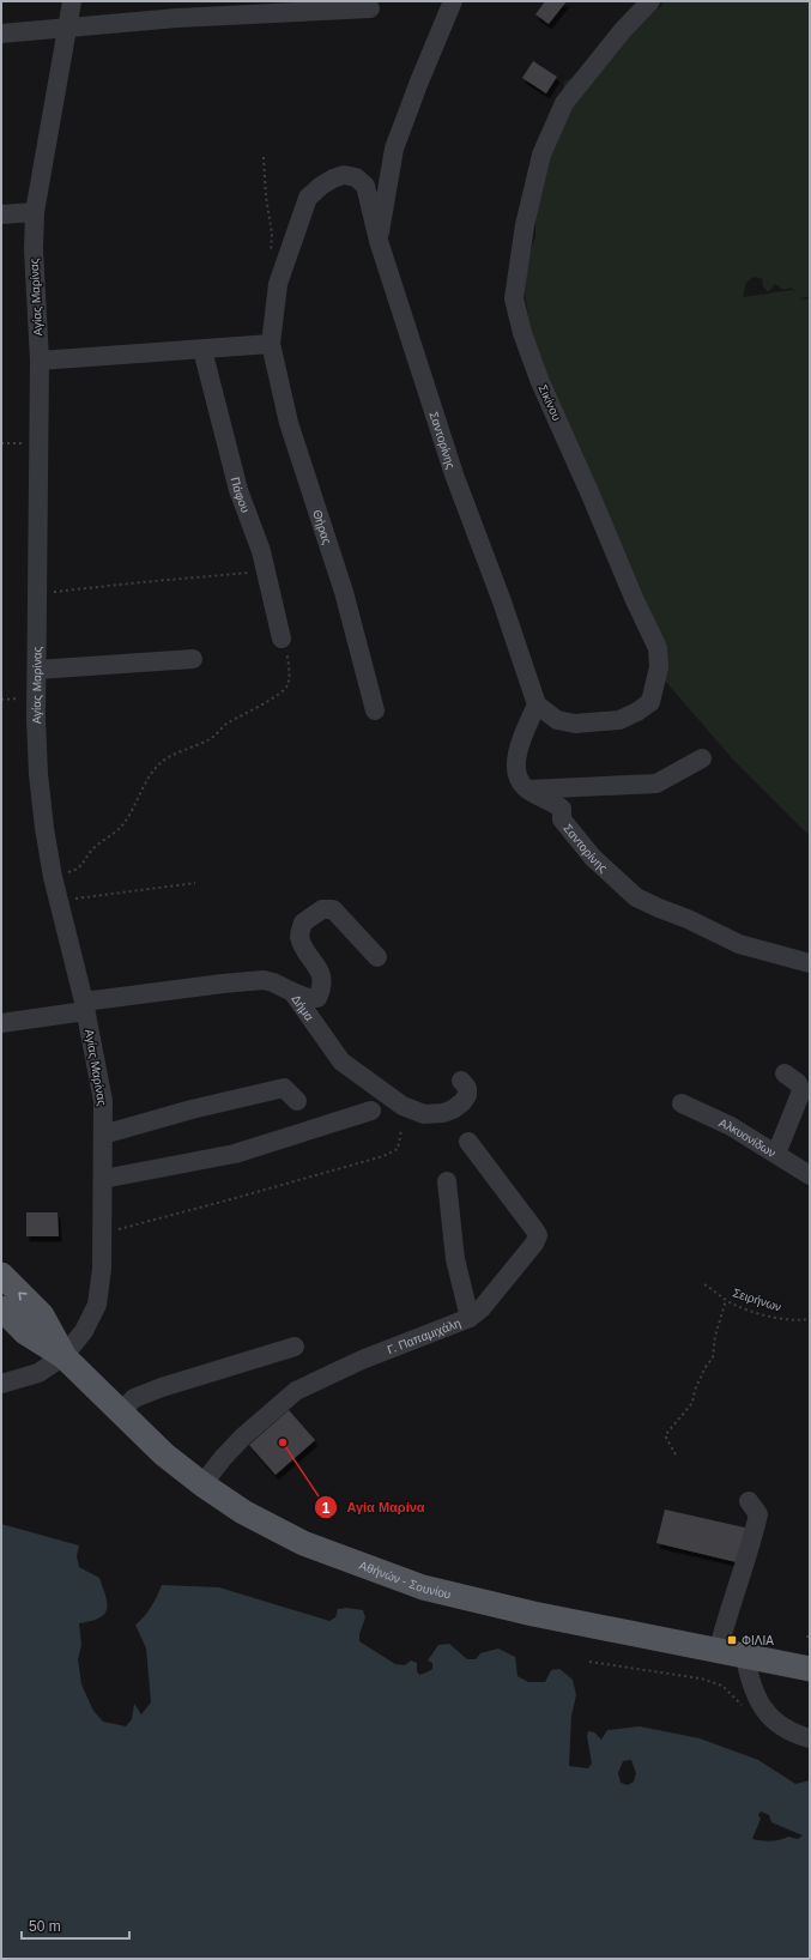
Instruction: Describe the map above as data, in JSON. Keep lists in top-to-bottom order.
{
  "streets": {
    "main road": ["Αθήνών - Σουνίου"],
    "street": [
      "Αγίας Μαρίνας",
      "Σικίνου",
      "Σαντορίνης",
      "Πάφου",
      "Θήρας",
      "Δήμα",
      "Αλκυονίδων",
      "Γ. Παπαμιχάλη"
    ],
    "path": ["Σειρήνων"]
  },
  "crossings": [
    ["Αγίας Μαρίνας", "Δήμα"],
    ["Αγίας Μαρίνας", "Αθήνών - Σουνίου"],
    ["Σικίνου", "Σαντορίνης"],
    ["Σαντορίνης", "Θήρας"],
    ["Γ. Παπαμιχάλη", "Αθήνών - Σουνίου"]
  ],
  "places": {
    "other": ["Αγία Μαρίνα"],
    "transit": ["ΦΙΛΙΑ"]
  },
  "scale_bar": "50 m"
}
